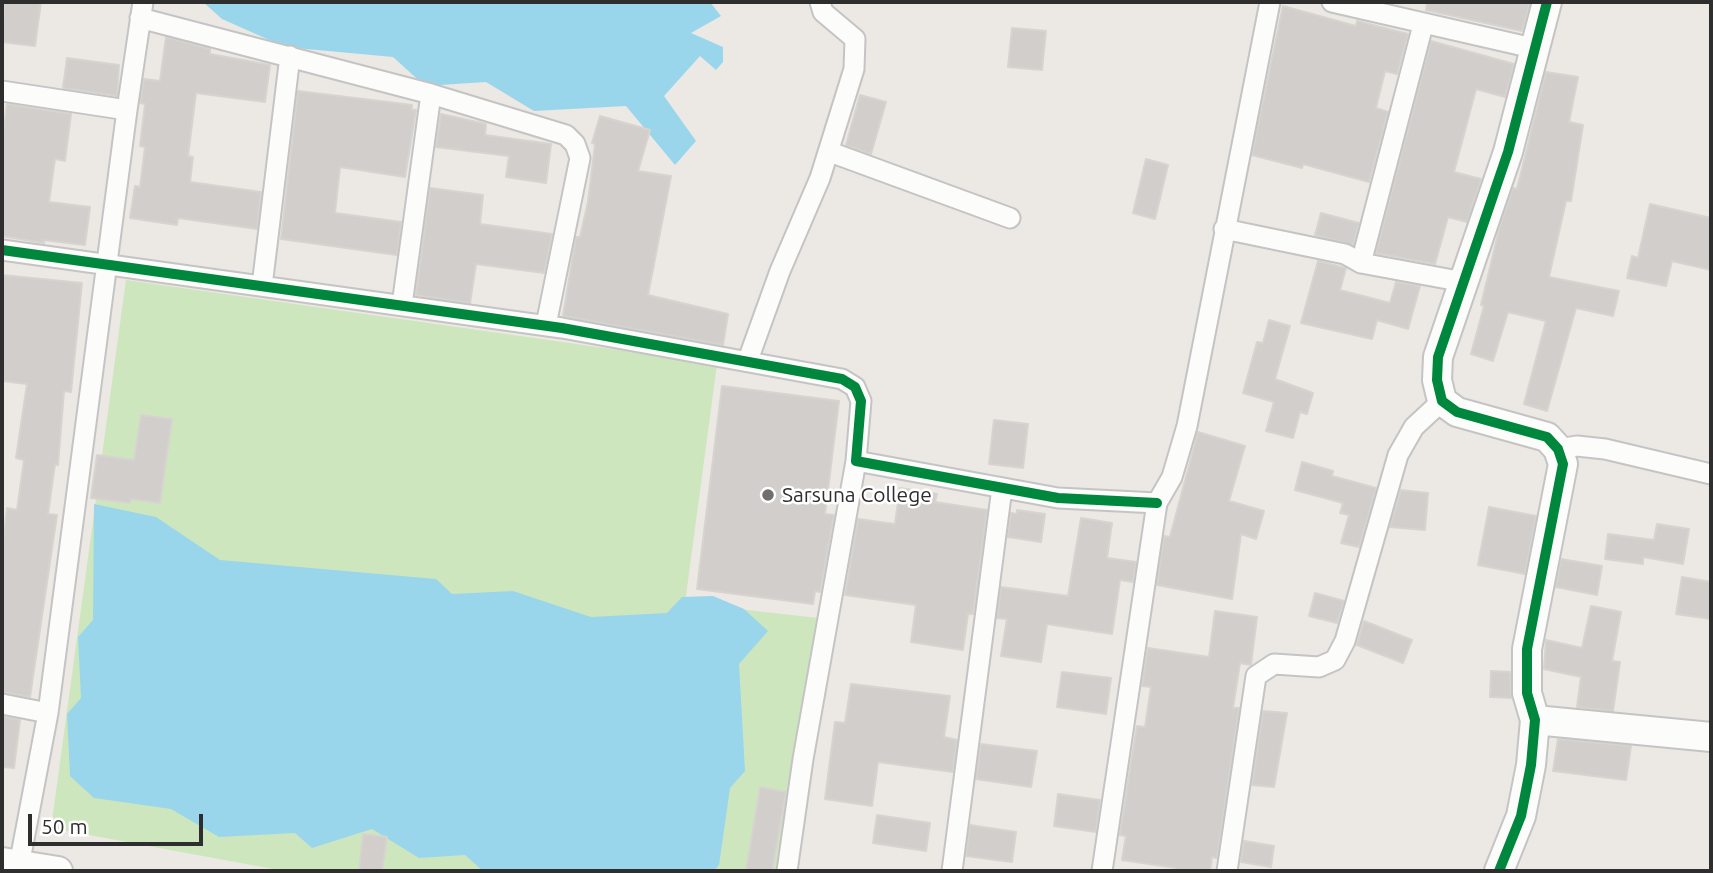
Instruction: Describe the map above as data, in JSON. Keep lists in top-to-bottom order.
{
  "places": ["Sarsuna College"],
  "scale_bar": "50 m"
}
